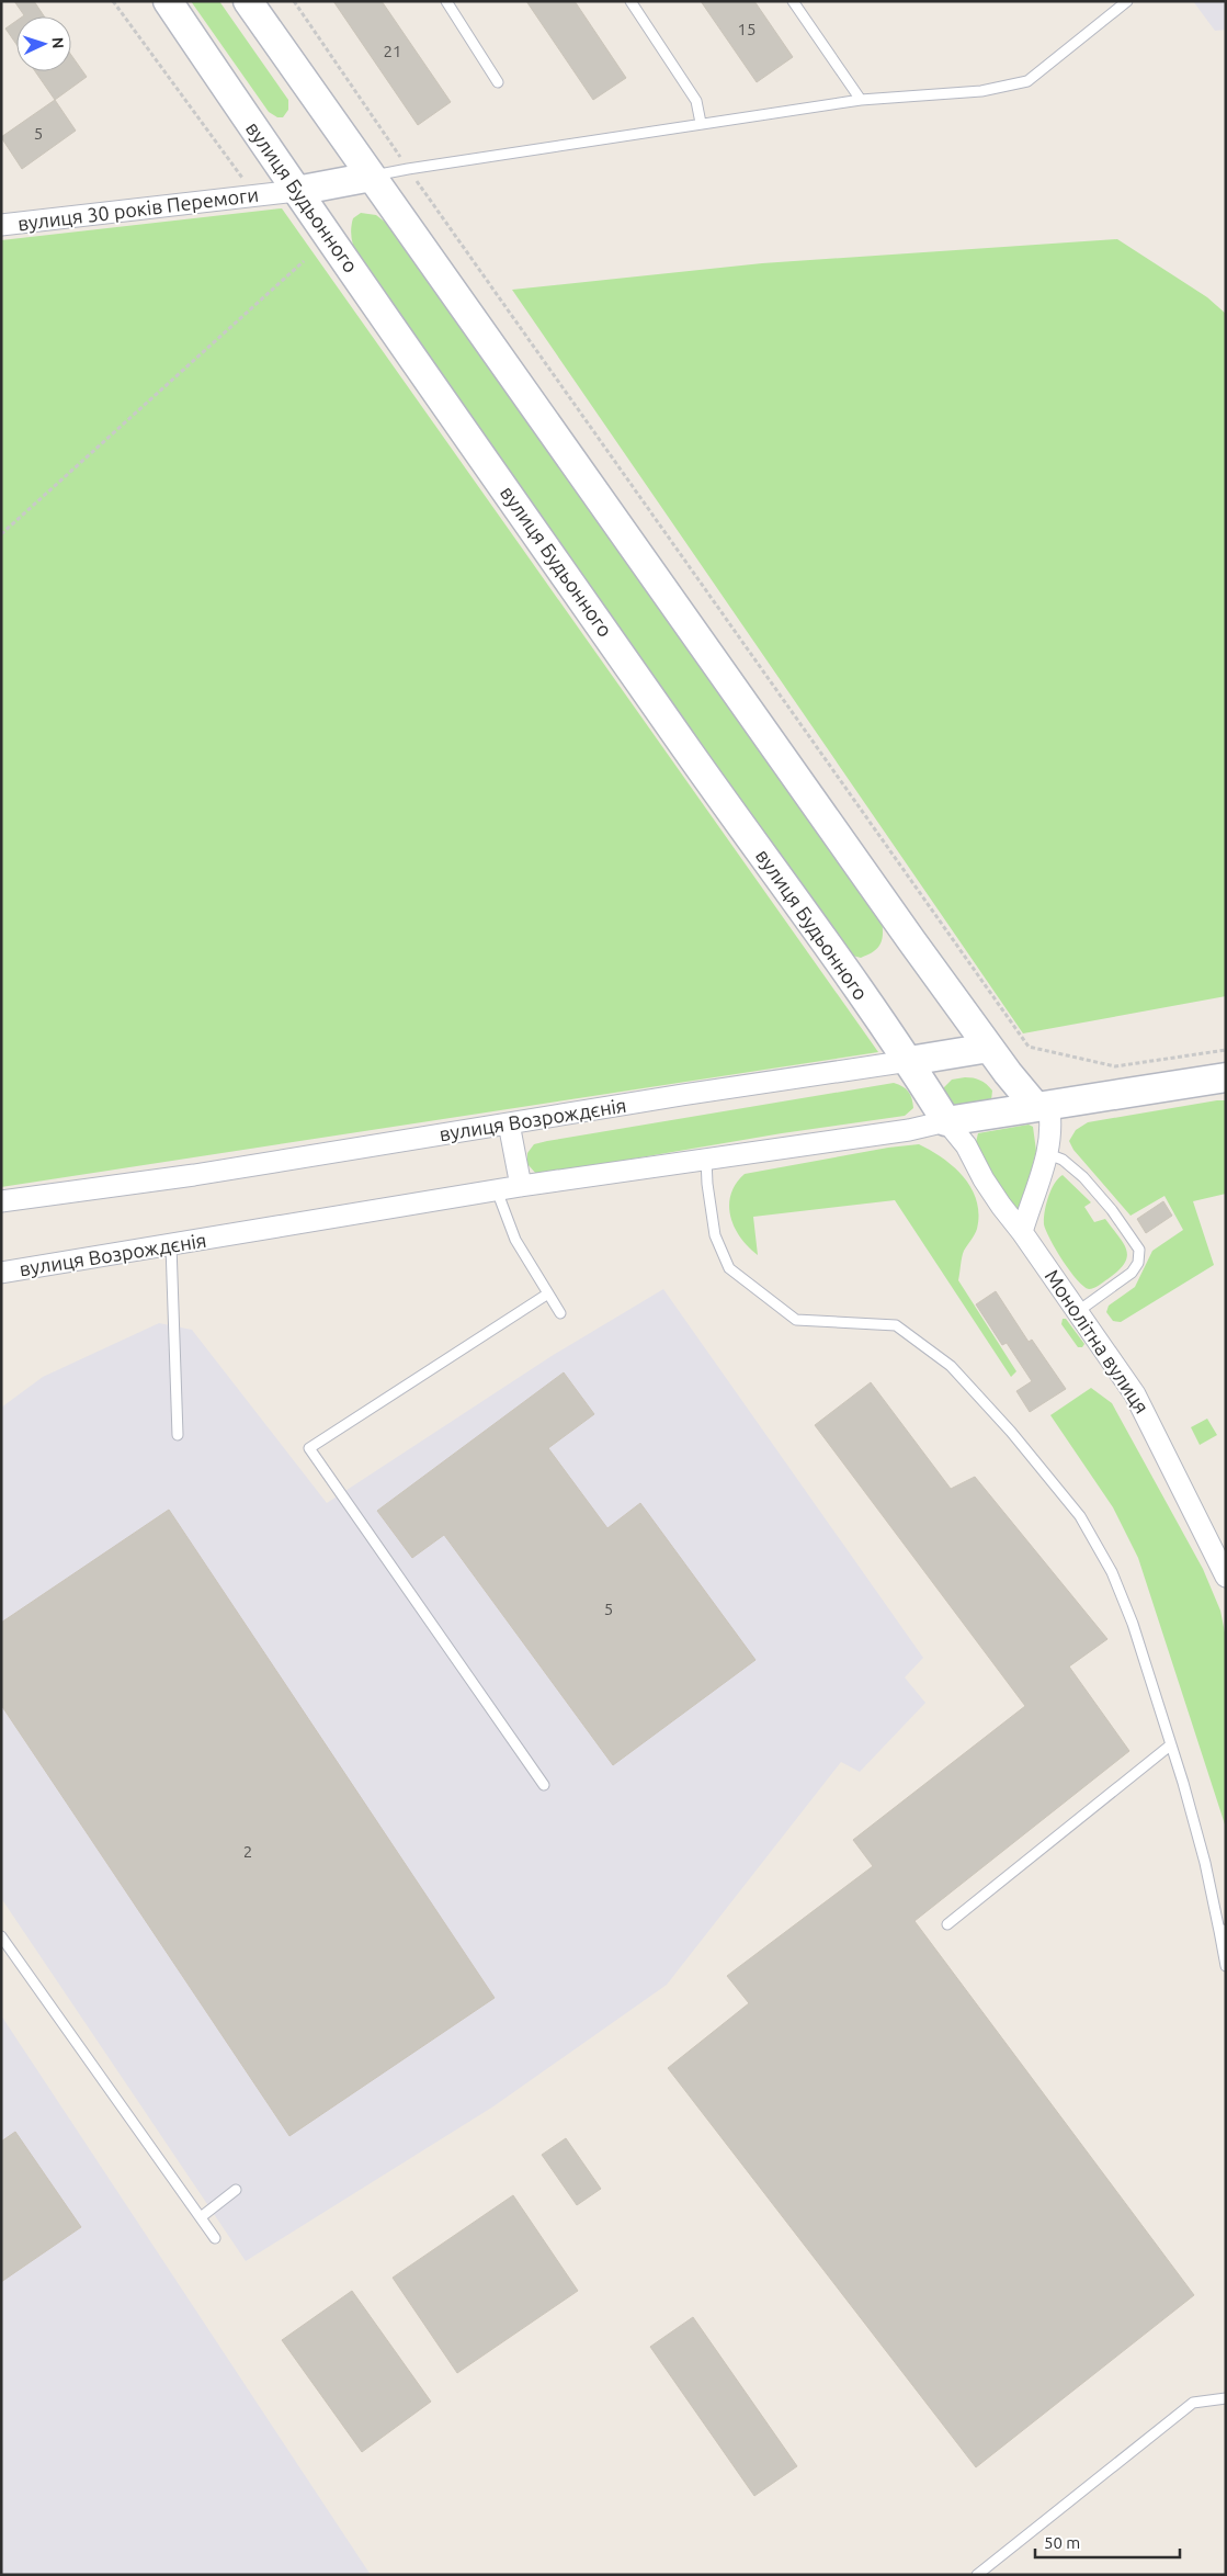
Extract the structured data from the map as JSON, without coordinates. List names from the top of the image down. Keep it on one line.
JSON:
{"streets":{"main road":["вулиця Будьонного","вулиця 30 років Перемоги","вулиця Возрождєнія"],"street":["Монолітна вулиця"]},"crossings":[["вулиця Будьонного","вулиця 30 років Перемоги"],["вулиця Будьонного","вулиця Возрождєнія"],["вулиця Будьонного","Монолітна вулиця"],["вулиця Возрождєнія","Монолітна вулиця"]],"house_numbers":["15","21","5","5","2"],"scale_bar":"50 m","north":"right"}
